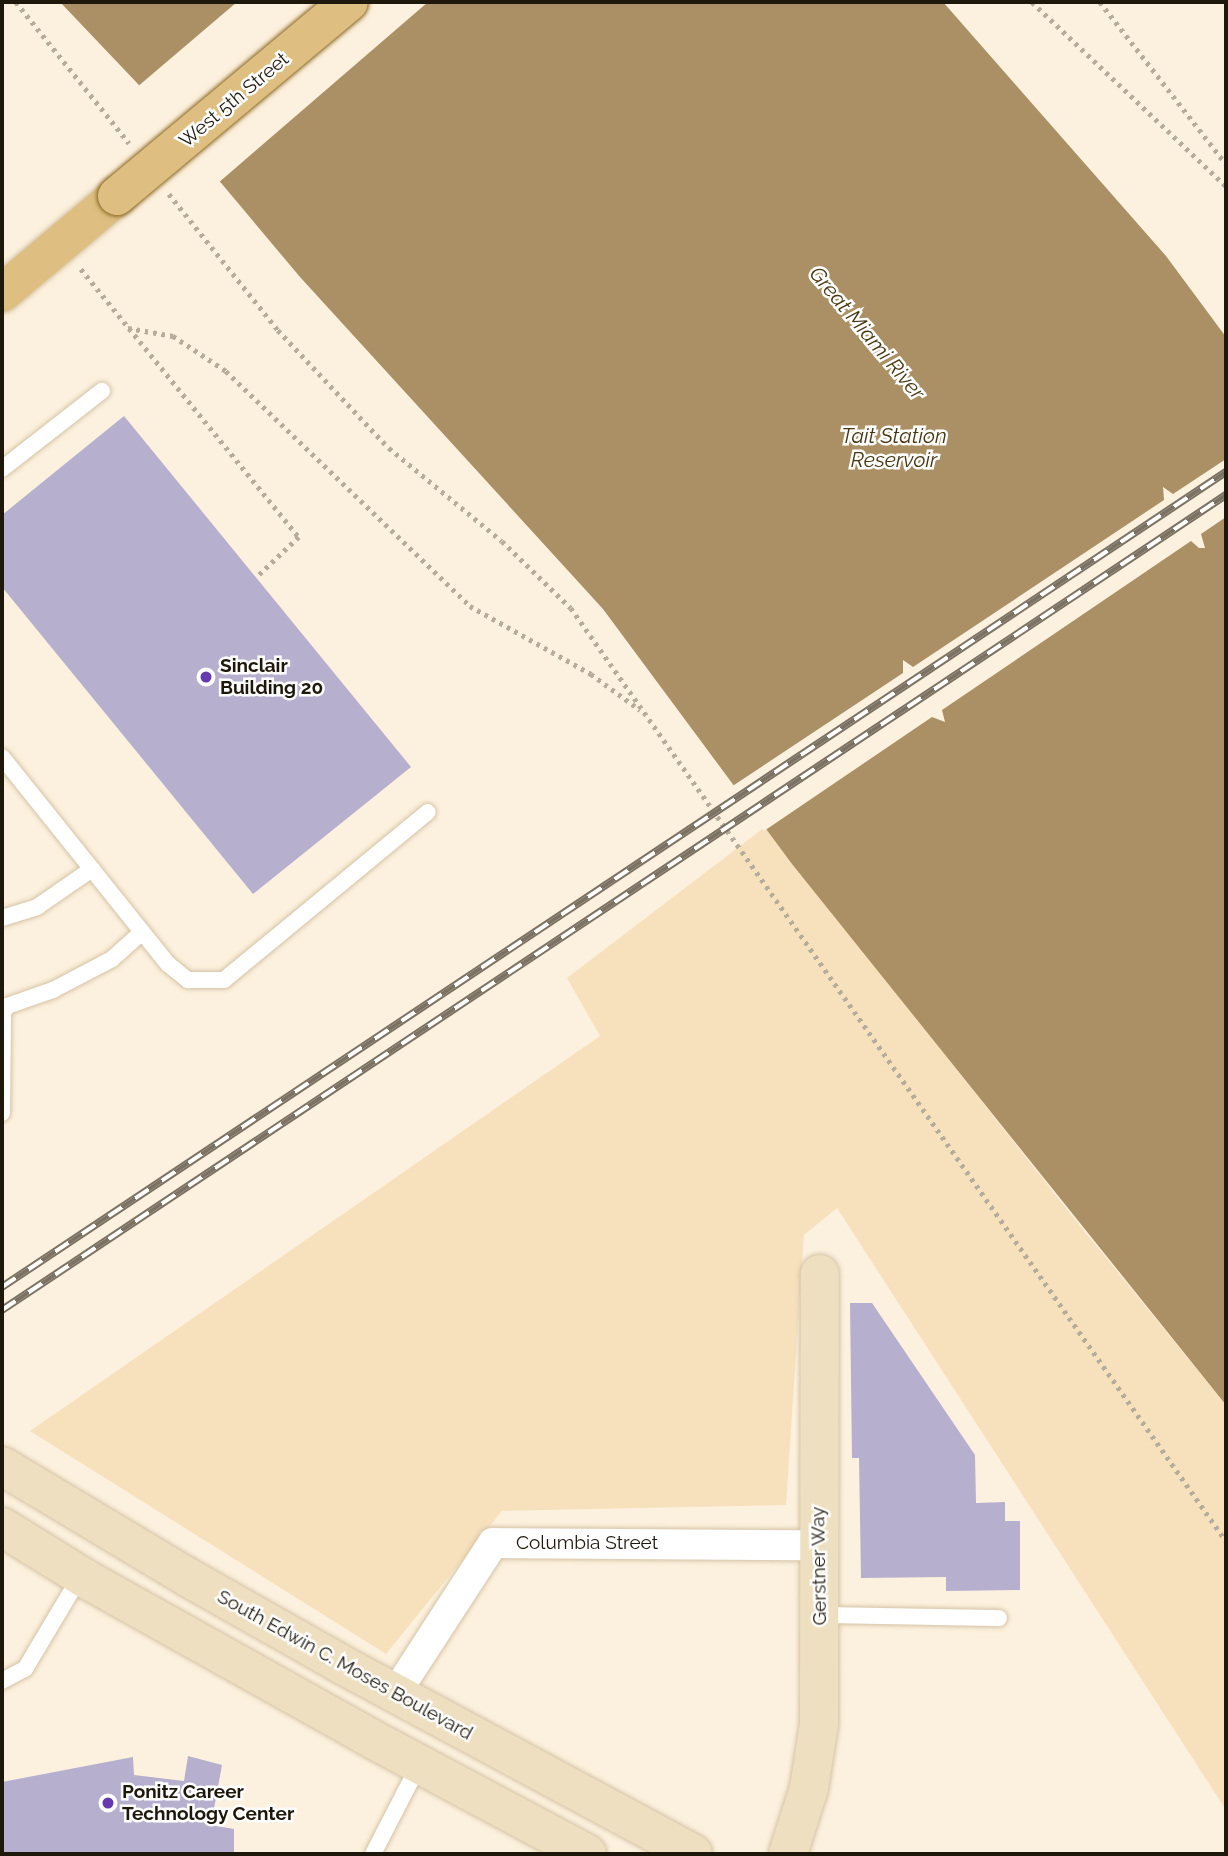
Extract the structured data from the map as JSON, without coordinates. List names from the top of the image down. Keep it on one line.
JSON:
{"streets":{"main road":["West 5th Street","Gerstner Way","South Edwin C. Moses Boulevard"],"street":["Columbia Street"]},"crossings":[["Columbia Street","Gerstner Way"],["Columbia Street","South Edwin C. Moses Boulevard"]],"water":["Great Miami River","Tait Station Reservoir"],"places":["Sinclair Building 20","Ponitz Career Technology Center"]}
